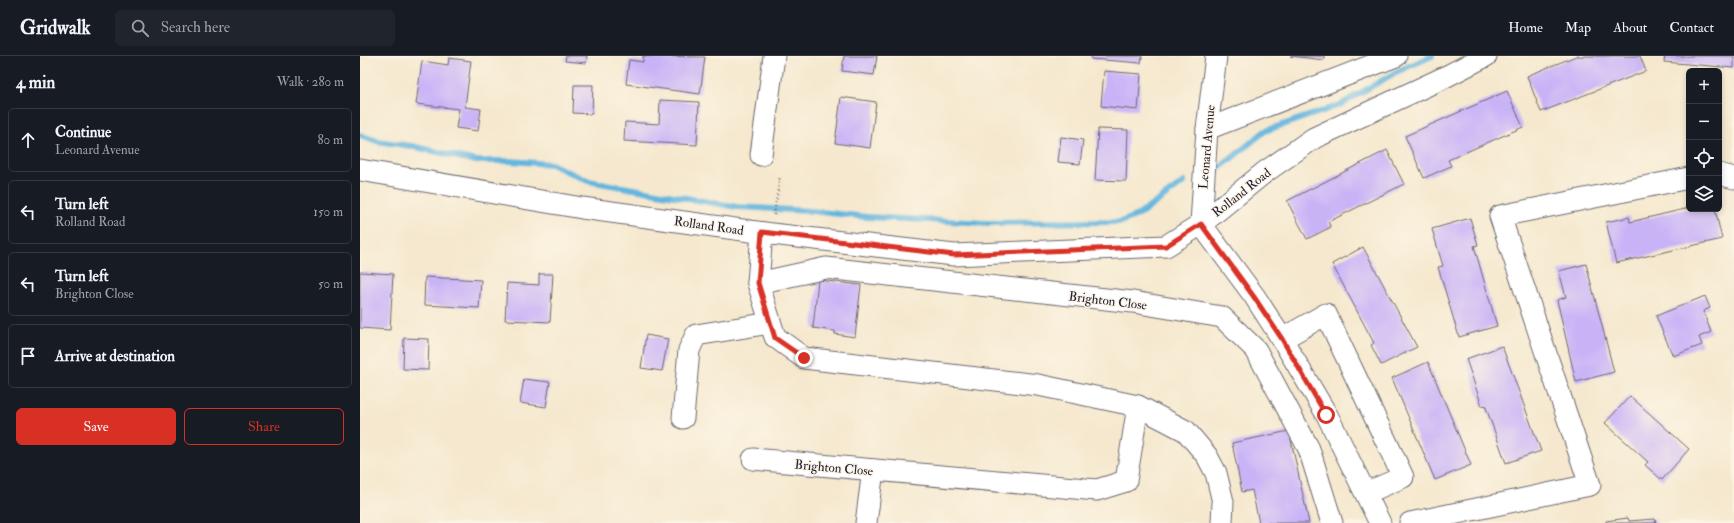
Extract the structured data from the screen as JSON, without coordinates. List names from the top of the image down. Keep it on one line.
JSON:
{"streets":{"street":["Leonard Avenue","Rolland Road","Brighton Close"]},"crossings":[["Leonard Avenue","Rolland Road"]],"page":{"header":"Gridwalk","search":"Search here","nav":["Home","Map","About","Contact"],"heading":["4 min","Walk · 280 m"],"map_buttons":["+","−"],"list":[["Continue","Leonard Avenue","80 m"],["Turn left","Rolland Road","150 m"],["Turn left","Brighton Close","50 m"],"Arrive at destination"],"buttons":["Save","Share"]}}
